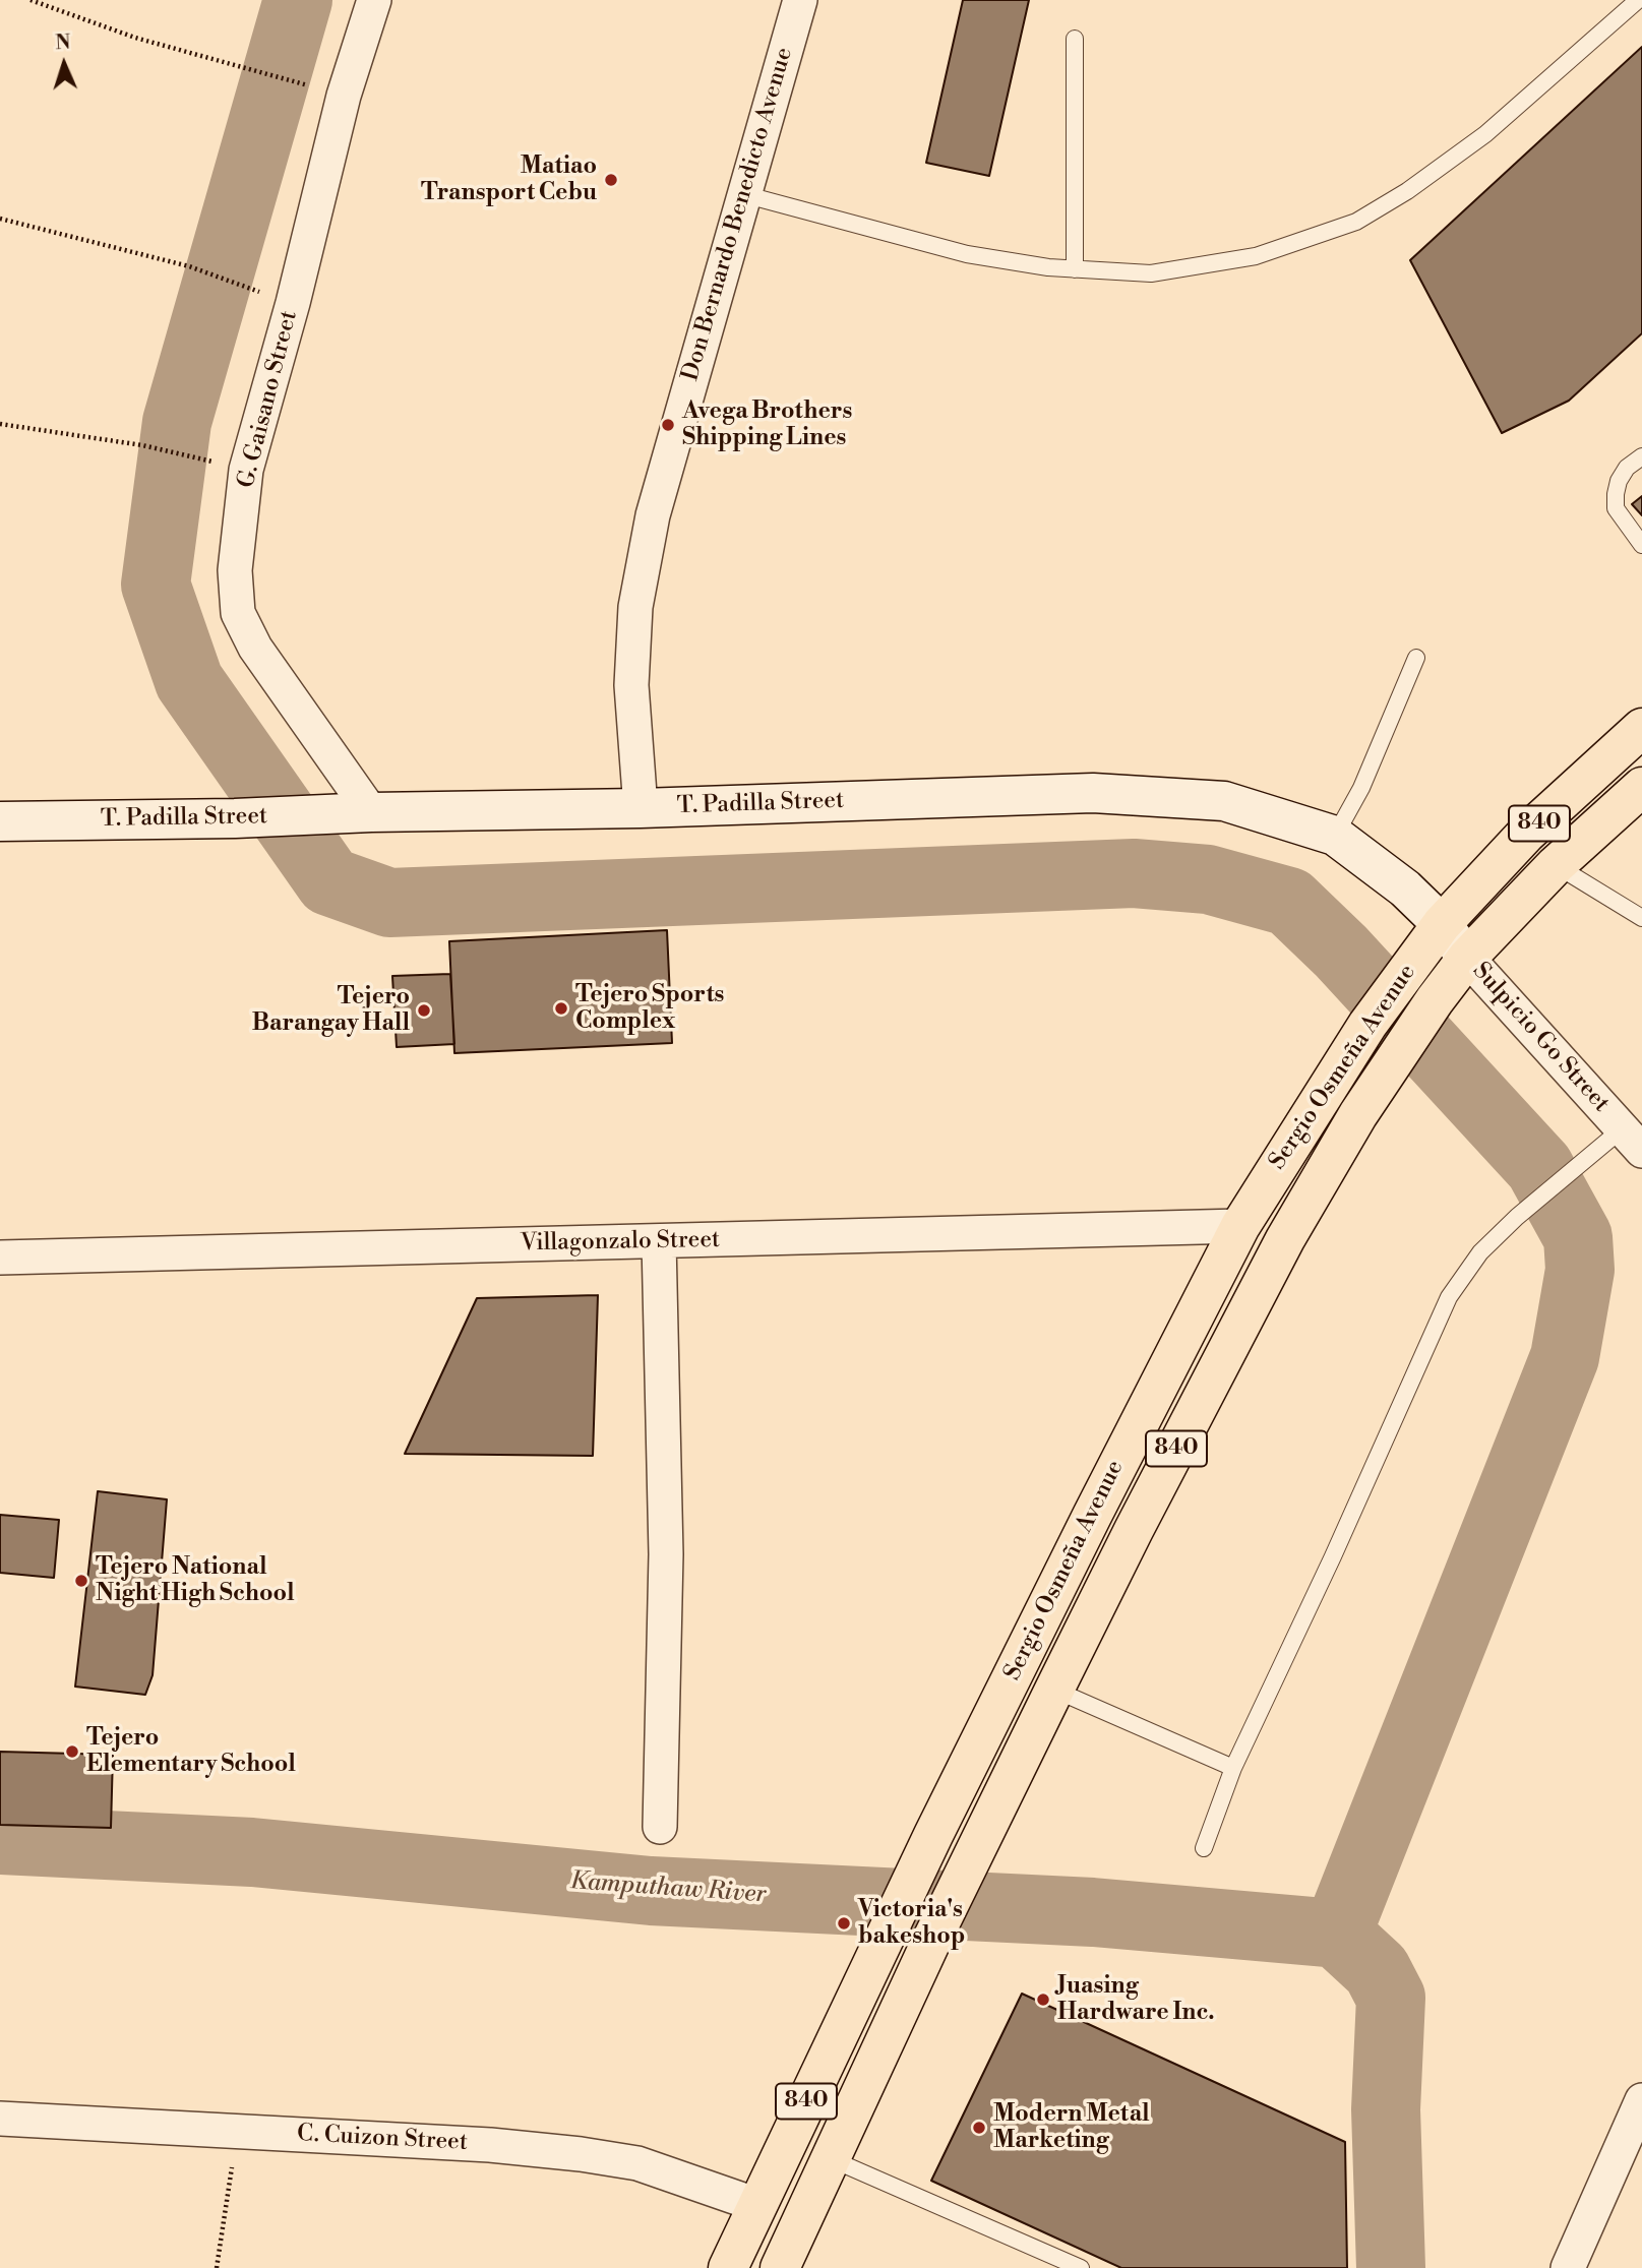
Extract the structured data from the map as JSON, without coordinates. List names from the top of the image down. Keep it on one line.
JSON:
{"streets":{"highway":["840","Sergio Osmeña Avenue"],"street":["Don Bernardo Benedicto Avenue","G. Gaisano Street","T. Padilla Street","Sulpicio Go Street","Villagonzalo Street","C. Cuizon Street"]},"crossings":[["Don Bernardo Benedicto Avenue","T. Padilla Street"],["G. Gaisano Street","T. Padilla Street"],["T. Padilla Street","Sulpicio Go Street"],["T. Padilla Street","Sergio Osmeña Avenue"],["Sulpicio Go Street","Sergio Osmeña Avenue"],["Sergio Osmeña Avenue","Villagonzalo Street"],["Sergio Osmeña Avenue","C. Cuizon Street"]],"water":["Kamputhaw River"],"places":["Matiao Transport Cebu","Avega Brothers Shipping Lines","Tejero Sports Complex","Tejero Barangay Hall","Tejero National Night High School","Tejero Elementary School","Victoria's bakeshop","Juasing Hardware Inc.","Modern Metal Marketing"],"north":"top"}
